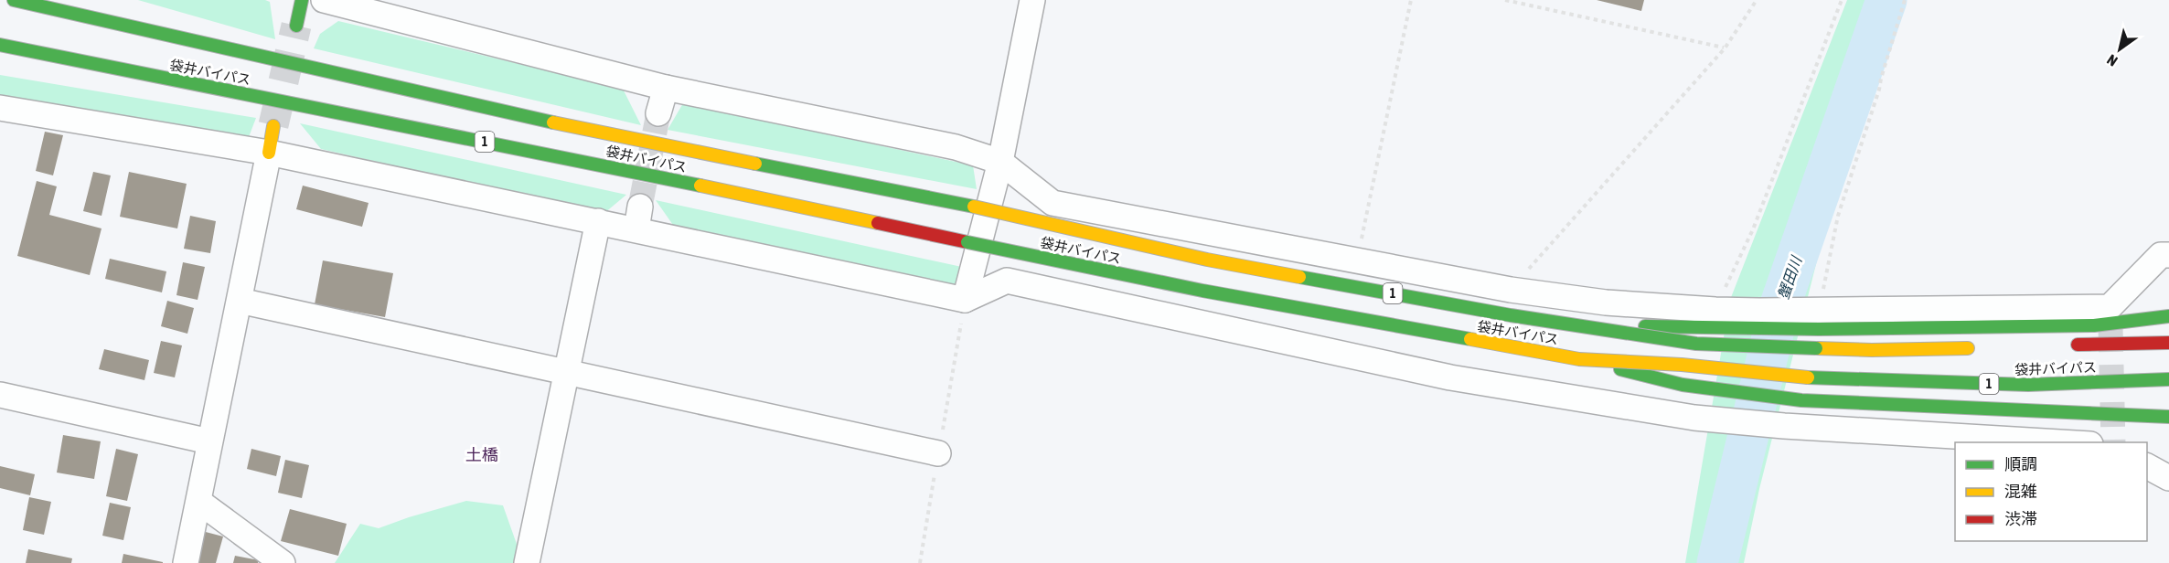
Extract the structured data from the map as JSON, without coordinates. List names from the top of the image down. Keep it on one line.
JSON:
{"streets":{"main road":["袋井バイパス","1"]},"districts":["土橋"],"water":["蟹田川"],"legend":["順調","混雑","渋滞"],"north":"bottom left"}
